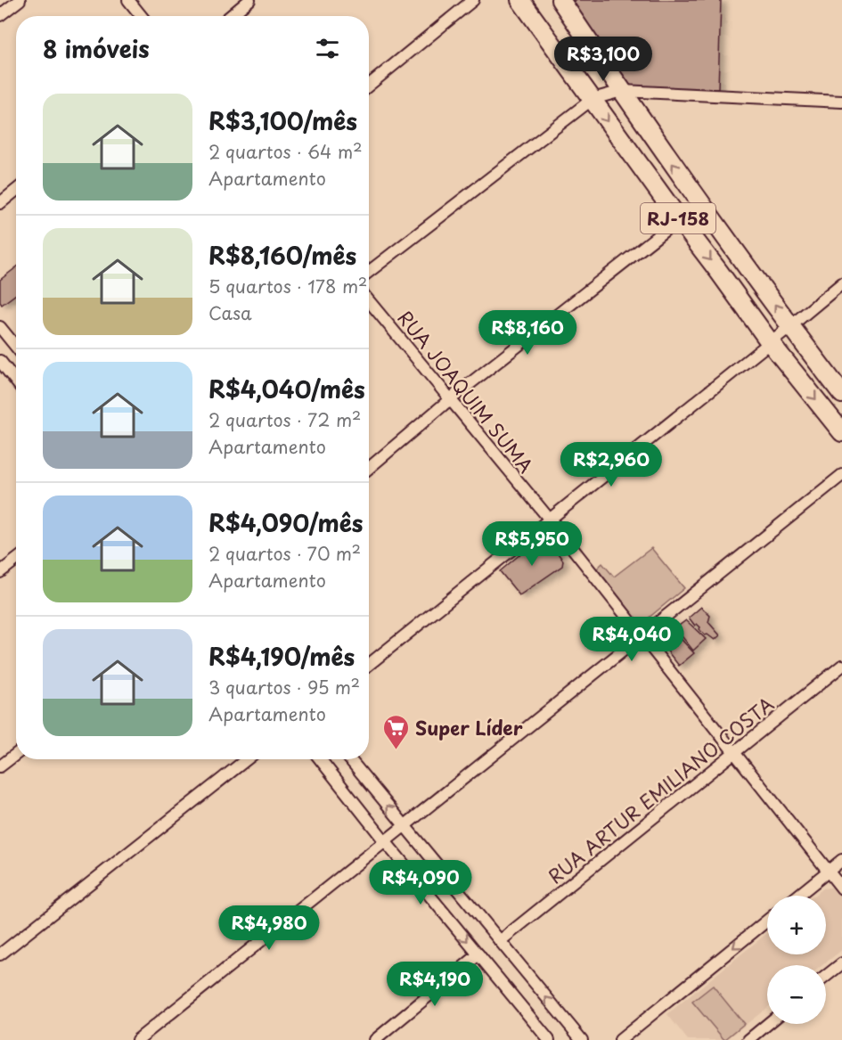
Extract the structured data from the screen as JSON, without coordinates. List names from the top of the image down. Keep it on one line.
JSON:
{"streets":{"main road":["RJ-158"],"street":["RUA JOAQUIM SUMA","RUA ARTUR EMILIANO COSTA"]},"crossings":[["RUA JOAQUIM SUMA","RUA ARTUR EMILIANO COSTA"]],"places":{"supermarket":["Super Líder"]},"page":{"heading":"8 imóveis","price":["R$3,100","R$8,160","R$2,960","R$5,950","R$4,040","R$4,090","R$4,980","R$4,190"],"list":[{"name":"R$3,100/mês","note":"2 quartos · 64 m² · Apartamento"},{"name":"R$8,160/mês","note":"5 quartos · 178 m² · Casa"},{"name":"R$4,040/mês","note":"2 quartos · 72 m² · Apartamento"},{"name":"R$4,090/mês","note":"2 quartos · 70 m² · Apartamento"},{"name":"R$4,190/mês","note":"3 quartos · 95 m² · Apartamento"}],"map_buttons":["+","−"]}}
